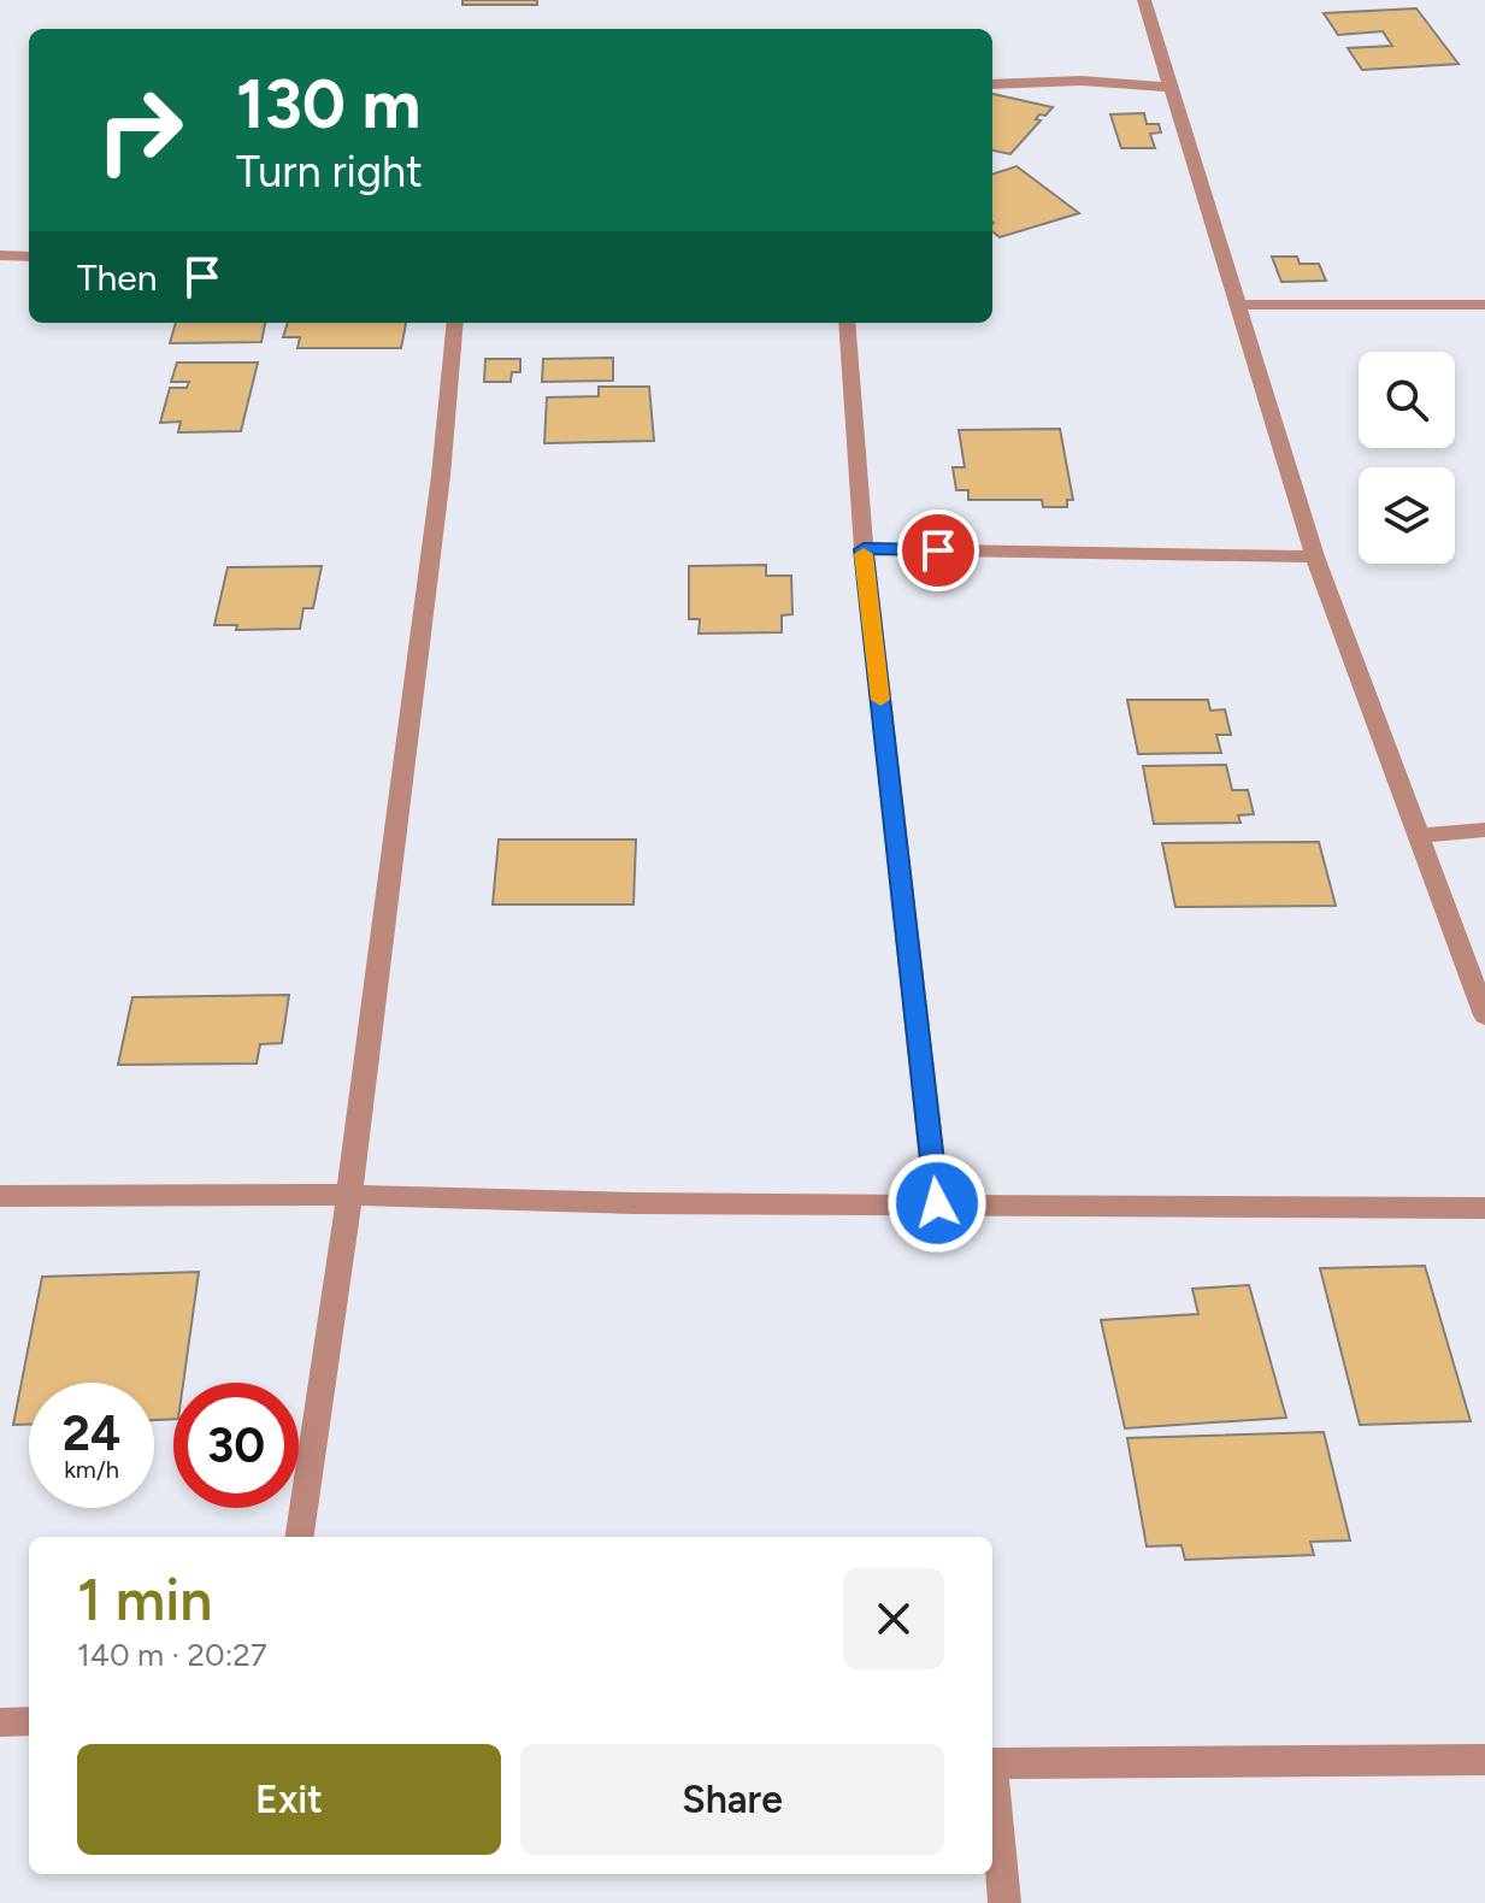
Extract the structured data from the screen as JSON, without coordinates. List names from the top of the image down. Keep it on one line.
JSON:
{"page":{"turn":["130 m","Turn right"],"then":"Then","speed":"24 km/h","limit":"30","heading":["1 min","140 m · 20:27"],"buttons":["Exit","Share"]}}
